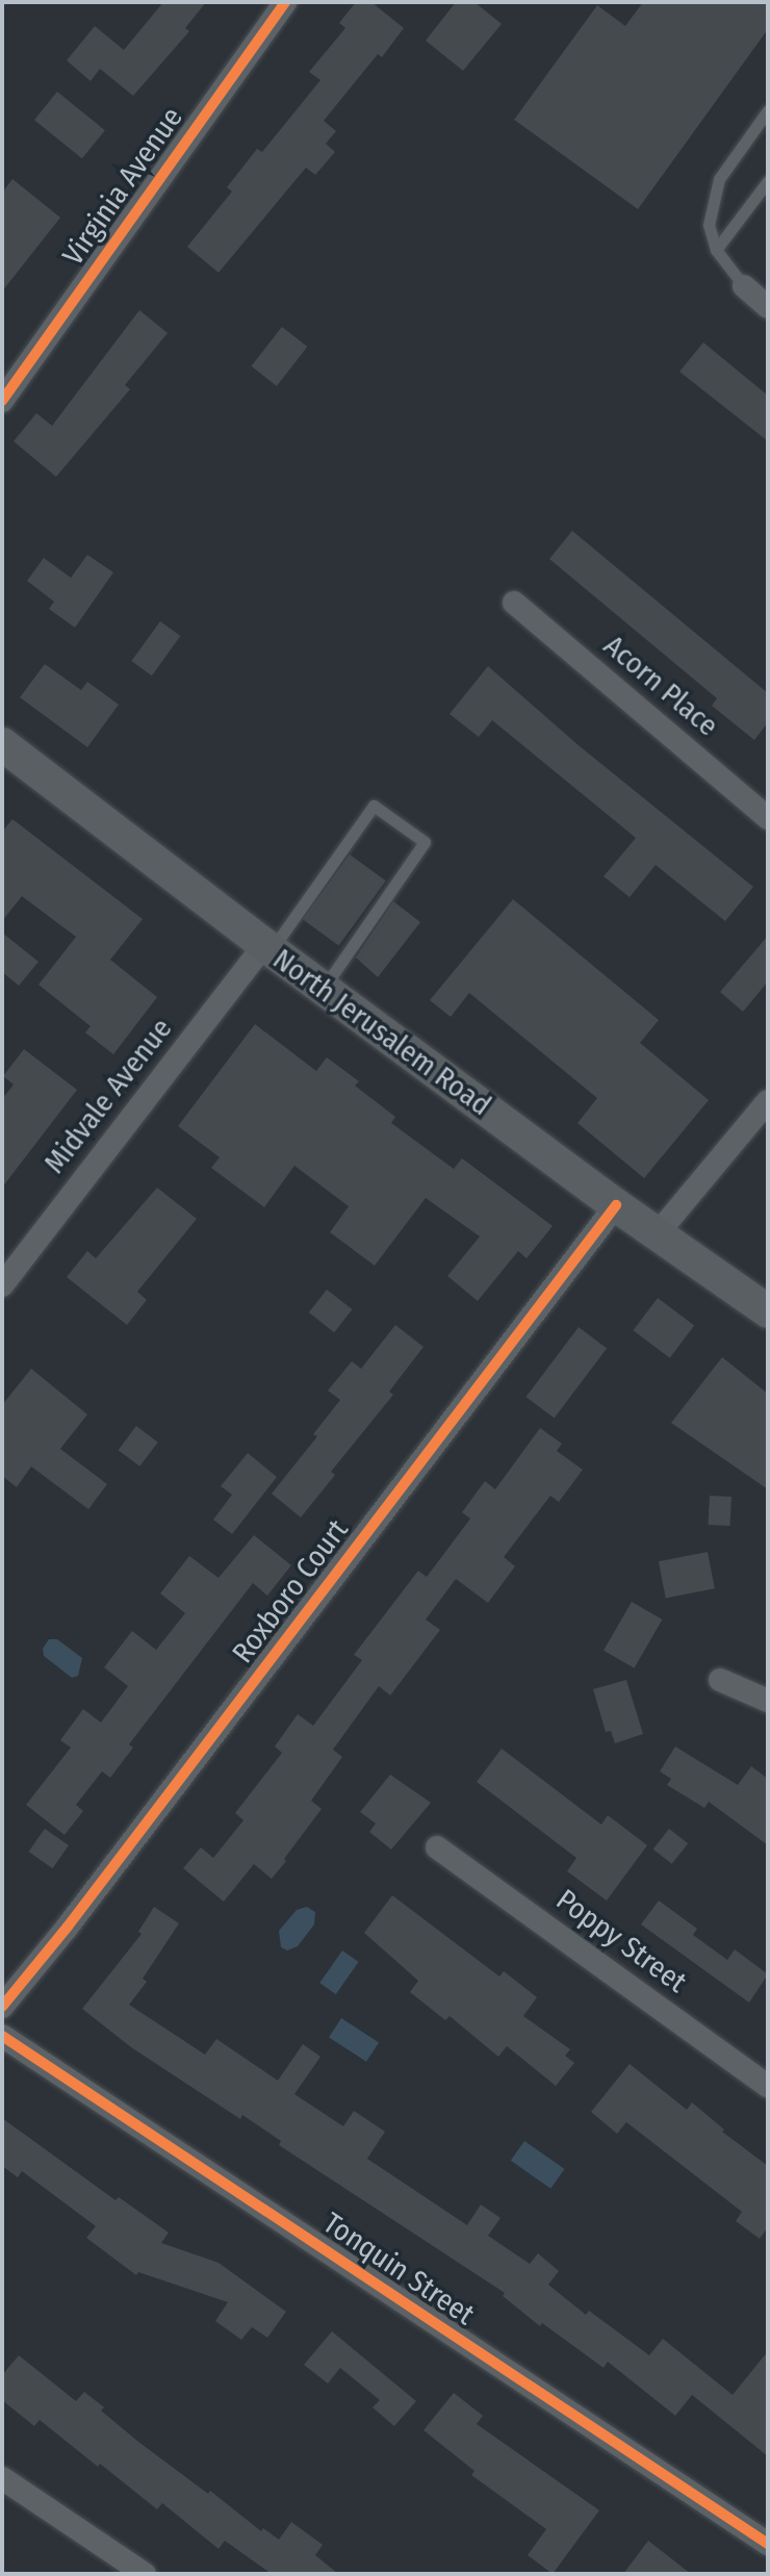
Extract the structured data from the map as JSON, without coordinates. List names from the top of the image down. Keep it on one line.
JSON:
{"streets":{"main road":["North Jerusalem Road"],"street":["Virginia Avenue","Acorn Place","Midvale Avenue","Roxboro Court","Poppy Street","Tonquin Street"]},"crossings":[["North Jerusalem Road","Midvale Avenue"],["North Jerusalem Road","Roxboro Court"]]}
